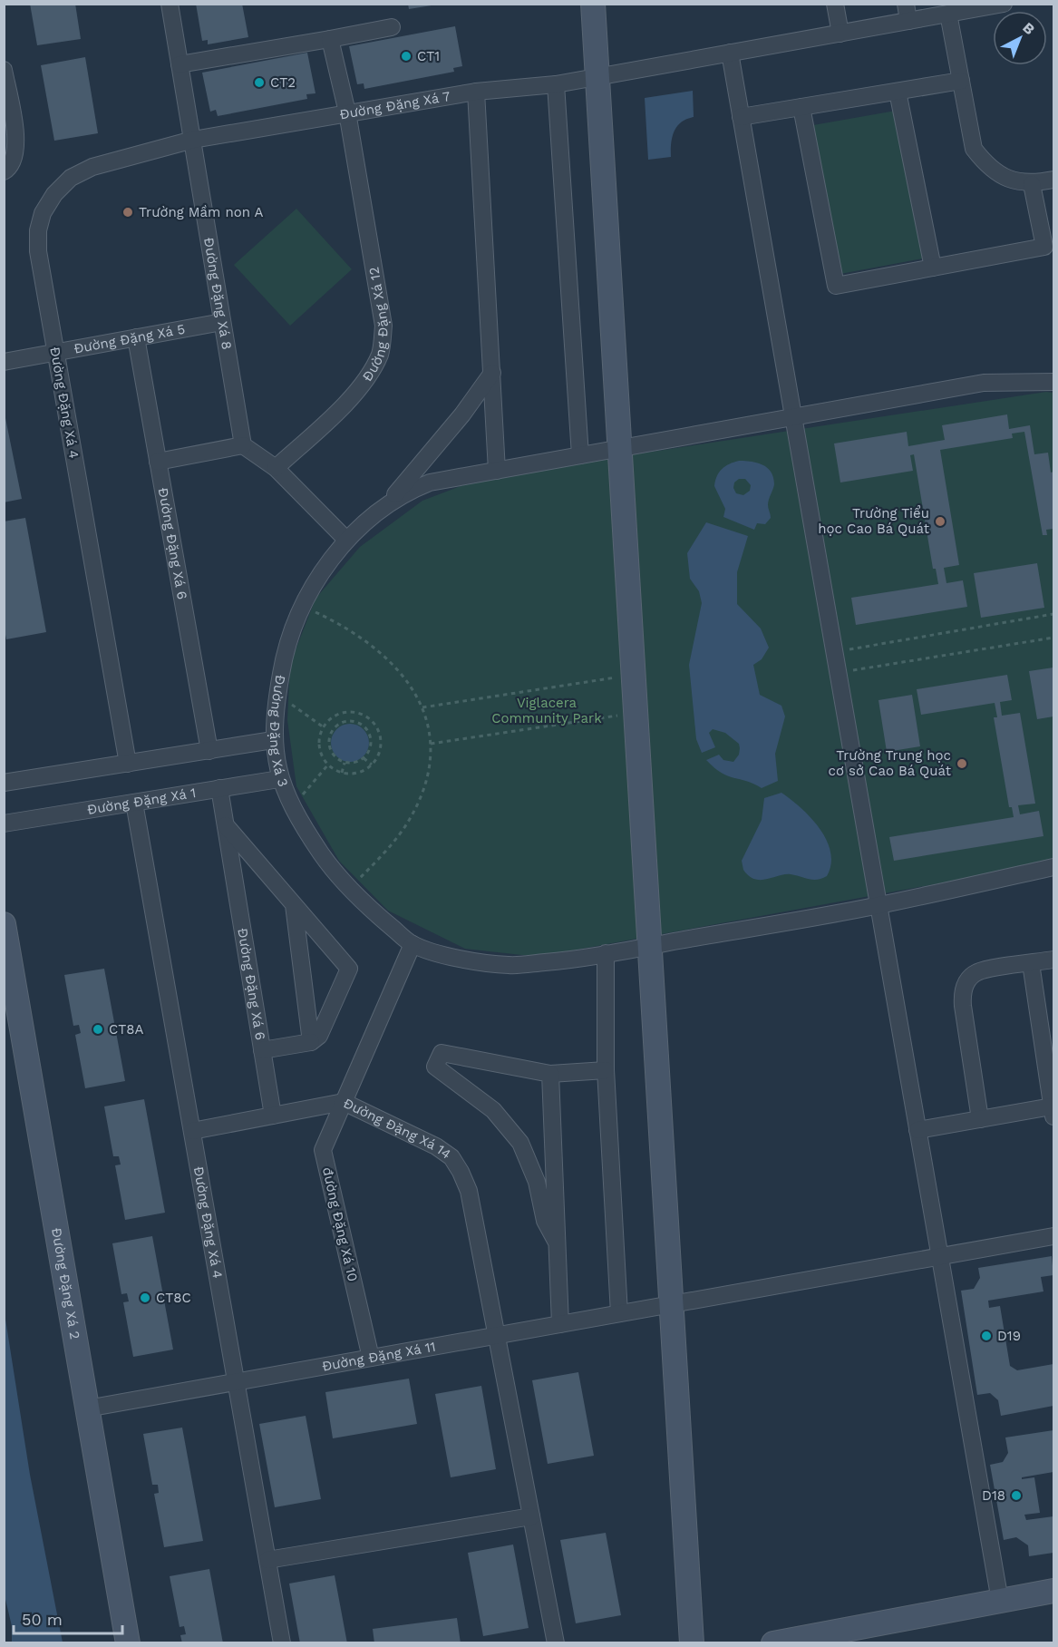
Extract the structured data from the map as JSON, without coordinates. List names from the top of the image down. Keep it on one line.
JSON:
{"streets":{"street":["Đường Đặng Xá 7","Đường Đặng Xá 8","Đường Đặng Xá 12","Đường Đặng Xá 5","Đường Đặng Xá 4","Đường Đặng Xá 6","Đường Đặng Xá 3","Đường Đặng Xá 1","Đường Đặng Xá 14","đường Đặng Xá 10","Đường Đặng Xá 2","Đường Đặng Xá 11"]},"crossings":[["Đường Đặng Xá 7","Đường Đặng Xá 8"],["Đường Đặng Xá 7","Đường Đặng Xá 12"],["Đường Đặng Xá 7","Đường Đặng Xá 4"],["Đường Đặng Xá 8","Đường Đặng Xá 5"],["Đường Đặng Xá 8","Đường Đặng Xá 4"],["Đường Đặng Xá 5","Đường Đặng Xá 4"],["Đường Đặng Xá 5","Đường Đặng Xá 6"],["Đường Đặng Xá 4","Đường Đặng Xá 1"],["Đường Đặng Xá 4","Đường Đặng Xá 14"],["Đường Đặng Xá 4","Đường Đặng Xá 11"],["Đường Đặng Xá 6","Đường Đặng Xá 1"],["Đường Đặng Xá 6","Đường Đặng Xá 14"],["Đường Đặng Xá 3","Đường Đặng Xá 1"],["Đường Đặng Xá 3","đường Đặng Xá 10"],["Đường Đặng Xá 14","đường Đặng Xá 10"],["Đường Đặng Xá 14","Đường Đặng Xá 11"],["đường Đặng Xá 10","Đường Đặng Xá 11"],["Đường Đặng Xá 2","Đường Đặng Xá 11"]],"parks":["Viglacera Community Park"],"places":["CT1","CT2","Trường Mầm non A","Trường Tiểu học Cao Bá Quát","Trường Trung học cơ sở Cao Bá Quát","CT8A","CT8C","D19","D18"],"scale_bar":"50 m","north":"top right"}
